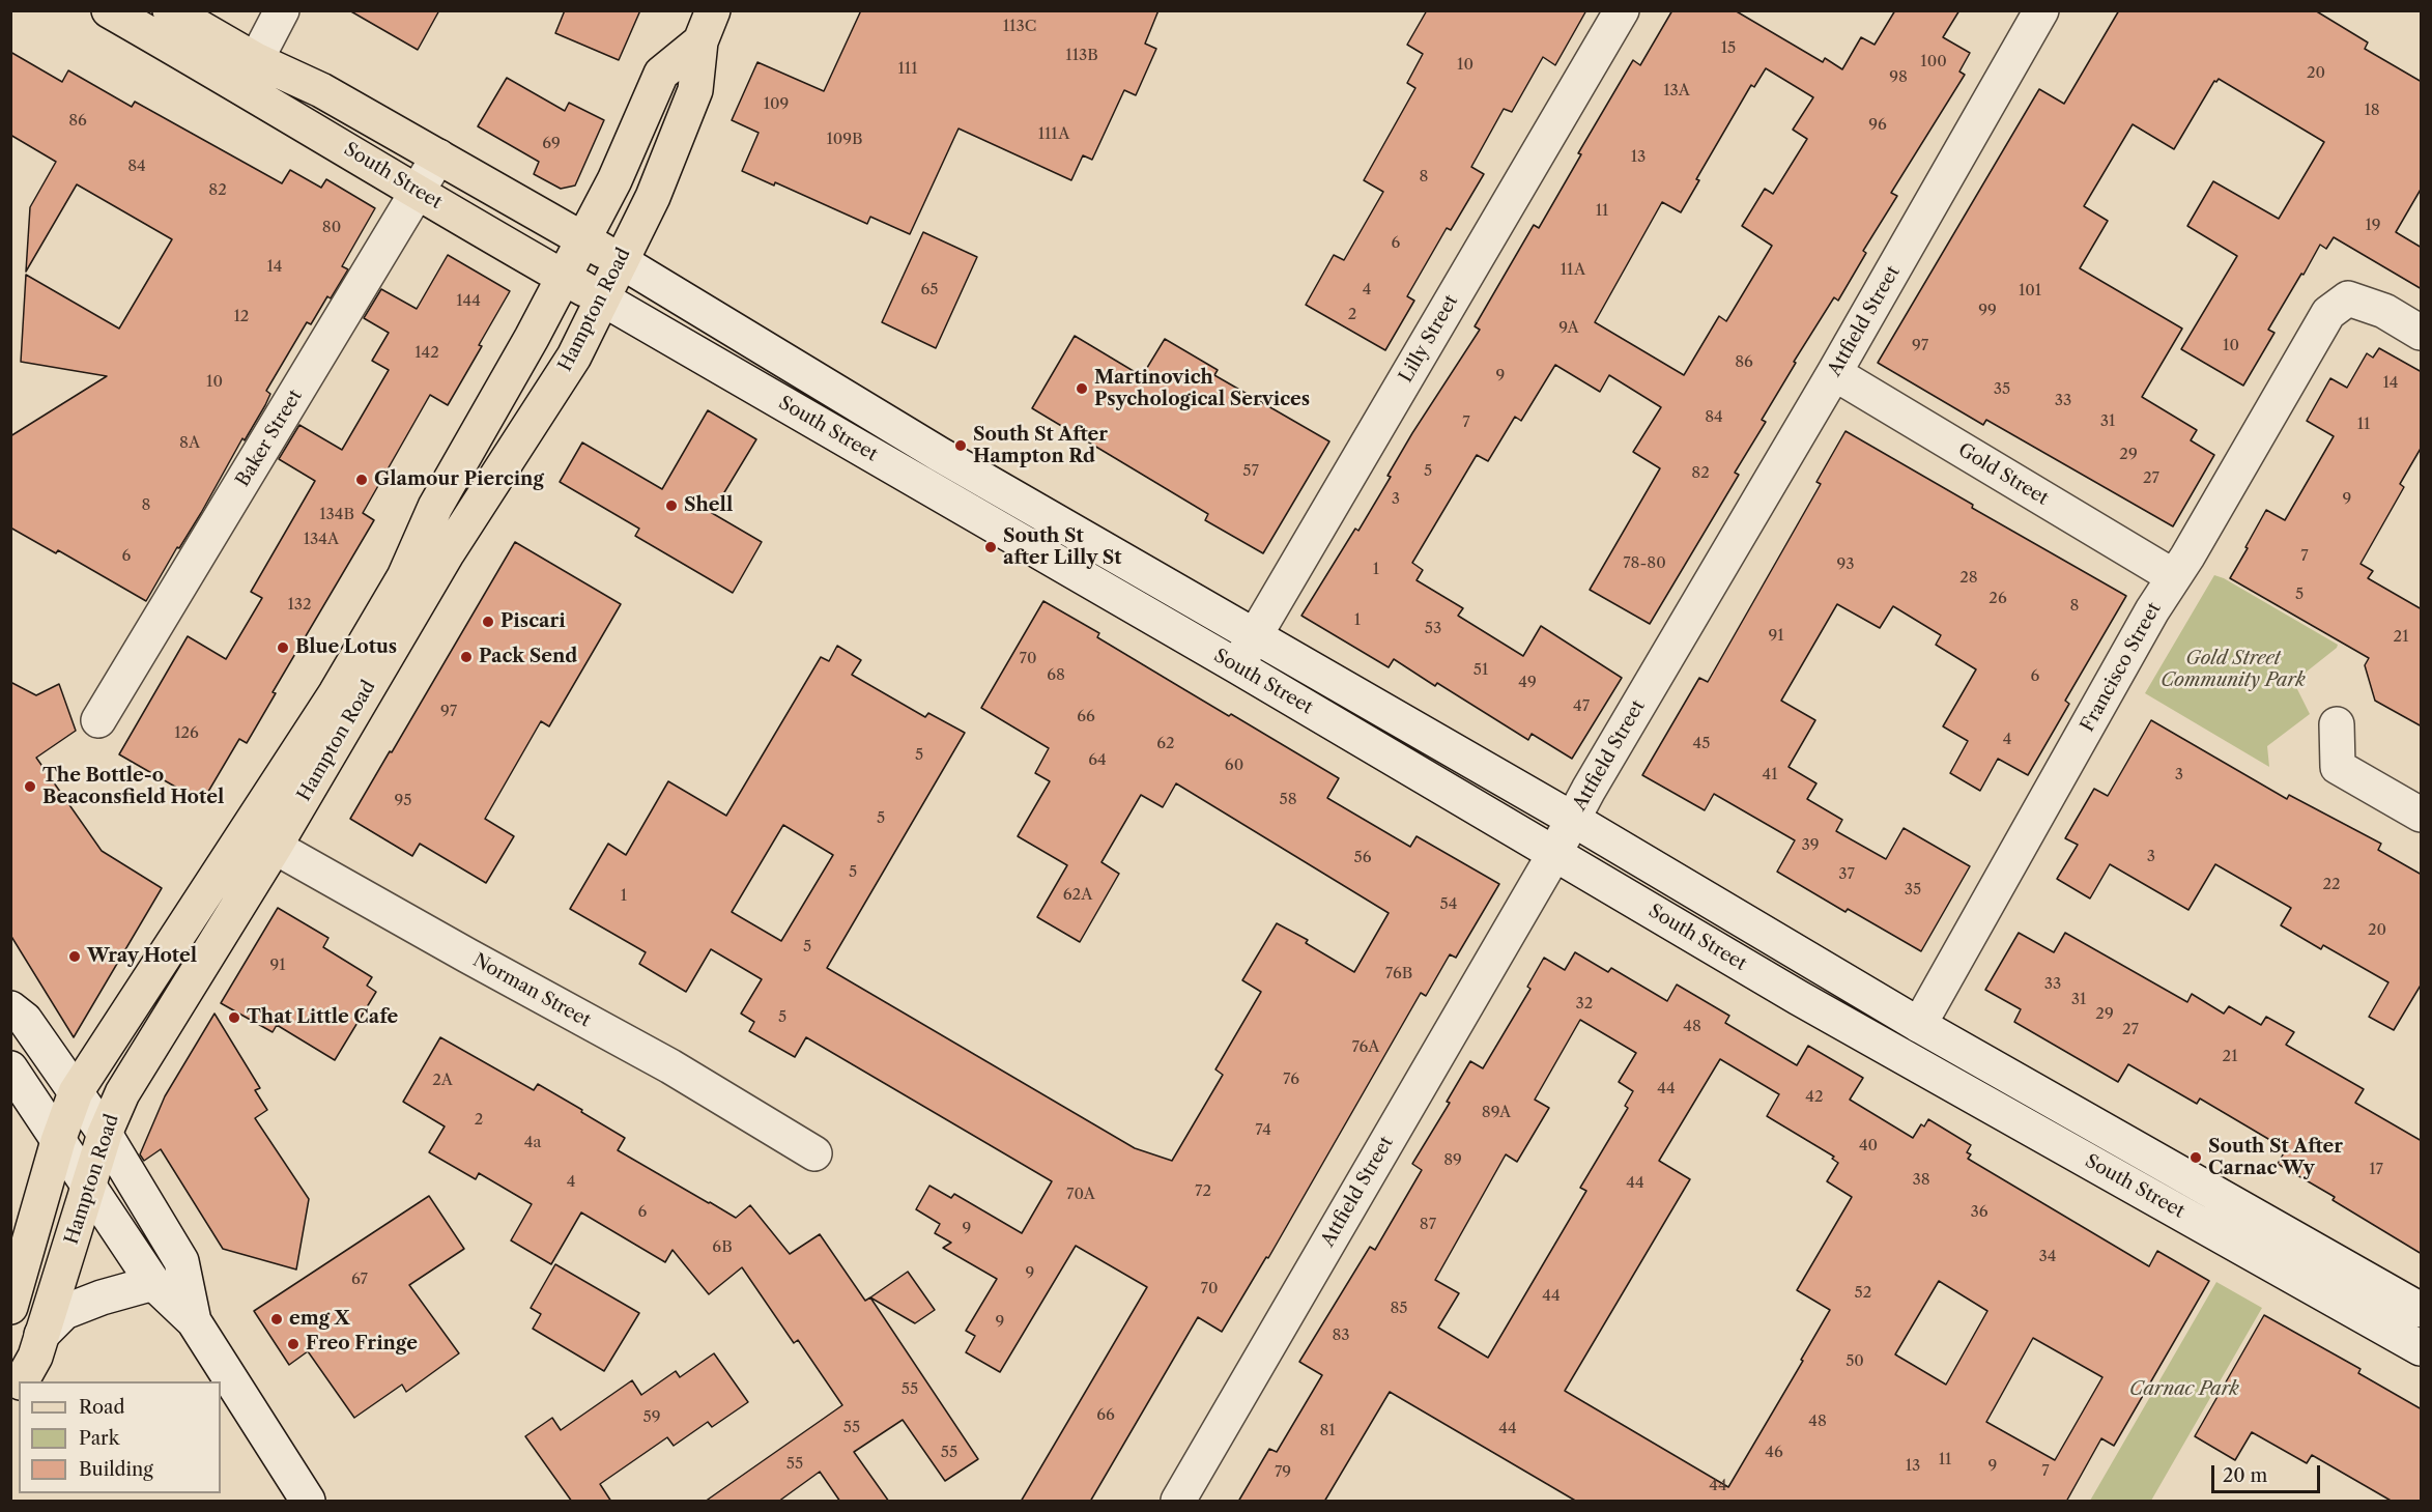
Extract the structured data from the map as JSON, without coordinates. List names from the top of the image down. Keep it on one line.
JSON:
{"streets":{"main road":["South Street","Hampton Road"],"street":["Attfield Street","Lilly Street","Baker Street","Gold Street","Francisco Street","Norman Street"]},"crossings":[["South Street","Hampton Road"],["South Street","Attfield Street"],["South Street","Lilly Street"],["South Street","Baker Street"],["South Street","Francisco Street"],["Hampton Road","Norman Street"],["Attfield Street","Gold Street"],["Gold Street","Francisco Street"]],"parks":["Gold Street Community Park","Carnac Park"],"places":["Martinovich Psychological Services","South St After Hampton Rd","Glamour Piercing","Shell","South St after Lilly St","Piscari","Blue Lotus","Pack Send","The Bottle-o Beaconsfield Hotel","Wray Hotel","That Little Cafe","South St After Carnac Wy","emg X","Freo Fringe"],"house_numbers":["113C","15","113B","100","10","111","20","98","13A","109","18","86","96","111A","109B","69","13","84","8","82","11","19","80","6","14","11A","65","4","101","144","99","2","12","9A","97","10","142","86","9","10","14","35","33","84","31","7","11","8A","29","57","5","82","27","3","9","8","134B","134A","6","7","78-80","93","1","28","5","26","132","8","1","53","91","21","70","51","68","6","49","47","97","66","126","4","62","45","5","64","60","41","3","58","95","5","39","3","56","5","37","22","35","62A","1","54","20","5","91","76B","33","31","32","29","5","48","27","76A","21","76","2A","44","42","89A","2","74","4a","40","89","17","38","4","44","72","70A","6","36","87","9","6B","34","9","67","70","52","44","85","9","83","50","55","66","59","48","55","44","81","55","46","11","55","13","9","7","79","44"],"legend":["Road","Park","Building"],"scale_bar":"20 m"}
